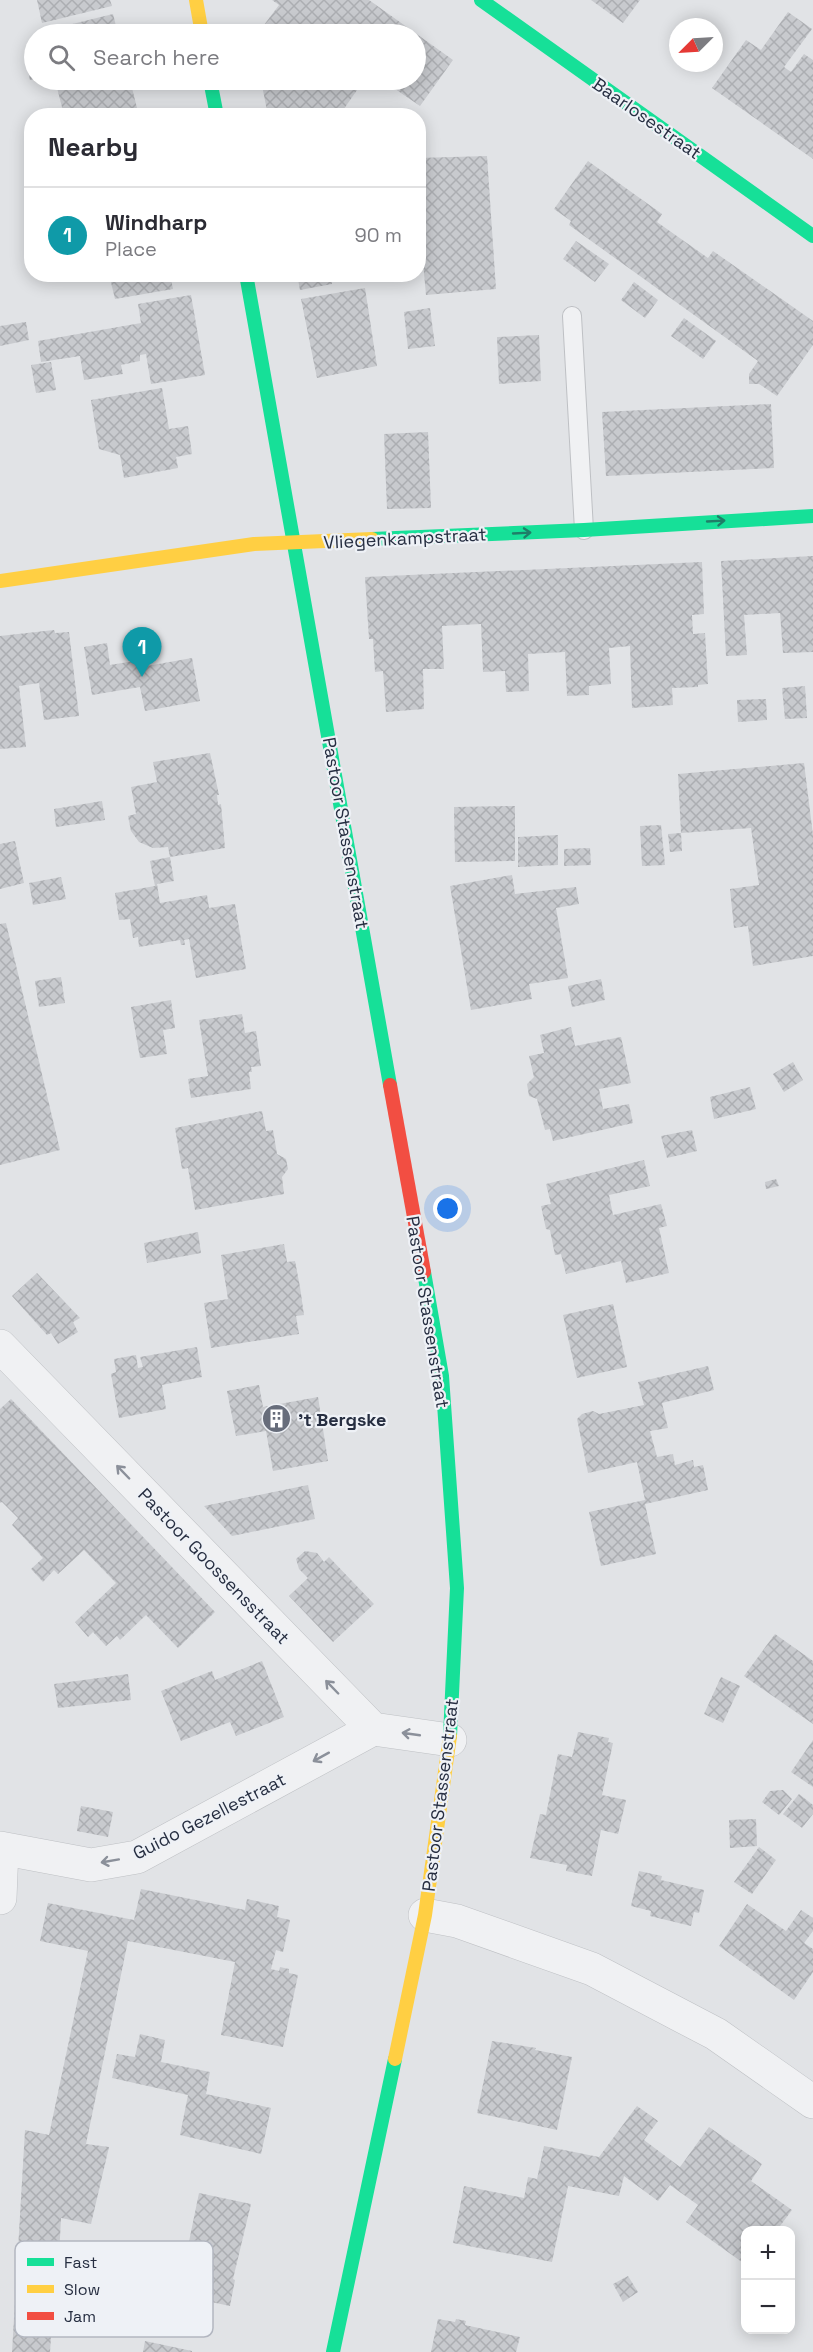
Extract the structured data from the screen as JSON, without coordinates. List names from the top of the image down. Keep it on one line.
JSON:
{"streets":{"street":["Baarlosestraat","Vliegenkampstraat","Pastoor Stassenstraat","Pastoor Goossensstraat","Guido Gezellestraat"]},"crossings":[["Vliegenkampstraat","Pastoor Stassenstraat"],["Pastoor Goossensstraat","Guido Gezellestraat"]],"one_way":["Vliegenkampstraat","Pastoor Goossensstraat","Guido Gezellestraat"],"places":{"building":["'t Bergske"]},"legend":["Fast","Slow","Jam"],"north":"bottom left","page":{"search":"Search here","heading":"Nearby","list":[{"mark":"1","name":"Windharp","note":"Place","value":"90 m"}],"pins":"1","map_buttons":["+","−"]}}
